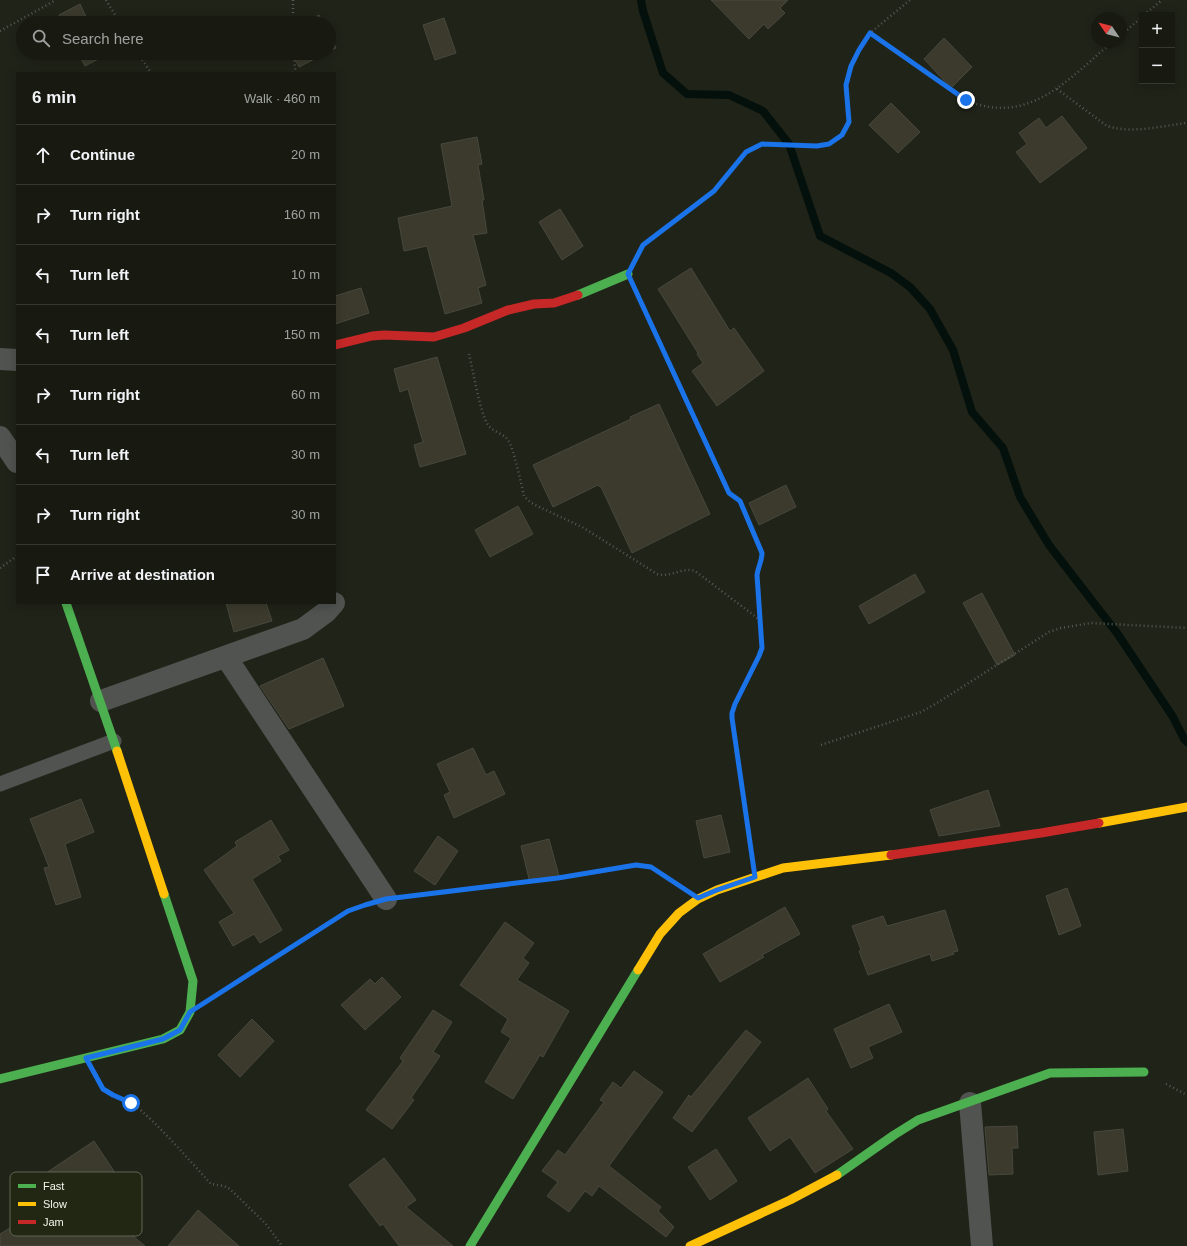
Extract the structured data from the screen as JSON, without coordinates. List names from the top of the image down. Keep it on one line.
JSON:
{"legend":["Fast","Slow","Jam"],"north":"top left","page":{"map_buttons":["+","−"],"search":"Search here","heading":["6 min","Walk · 460 m"],"list":[["Continue","20 m"],["Turn right","160 m"],["Turn left","10 m"],["Turn left","150 m"],["Turn right","60 m"],["Turn left","30 m"],["Turn right","30 m"],"Arrive at destination"]}}
